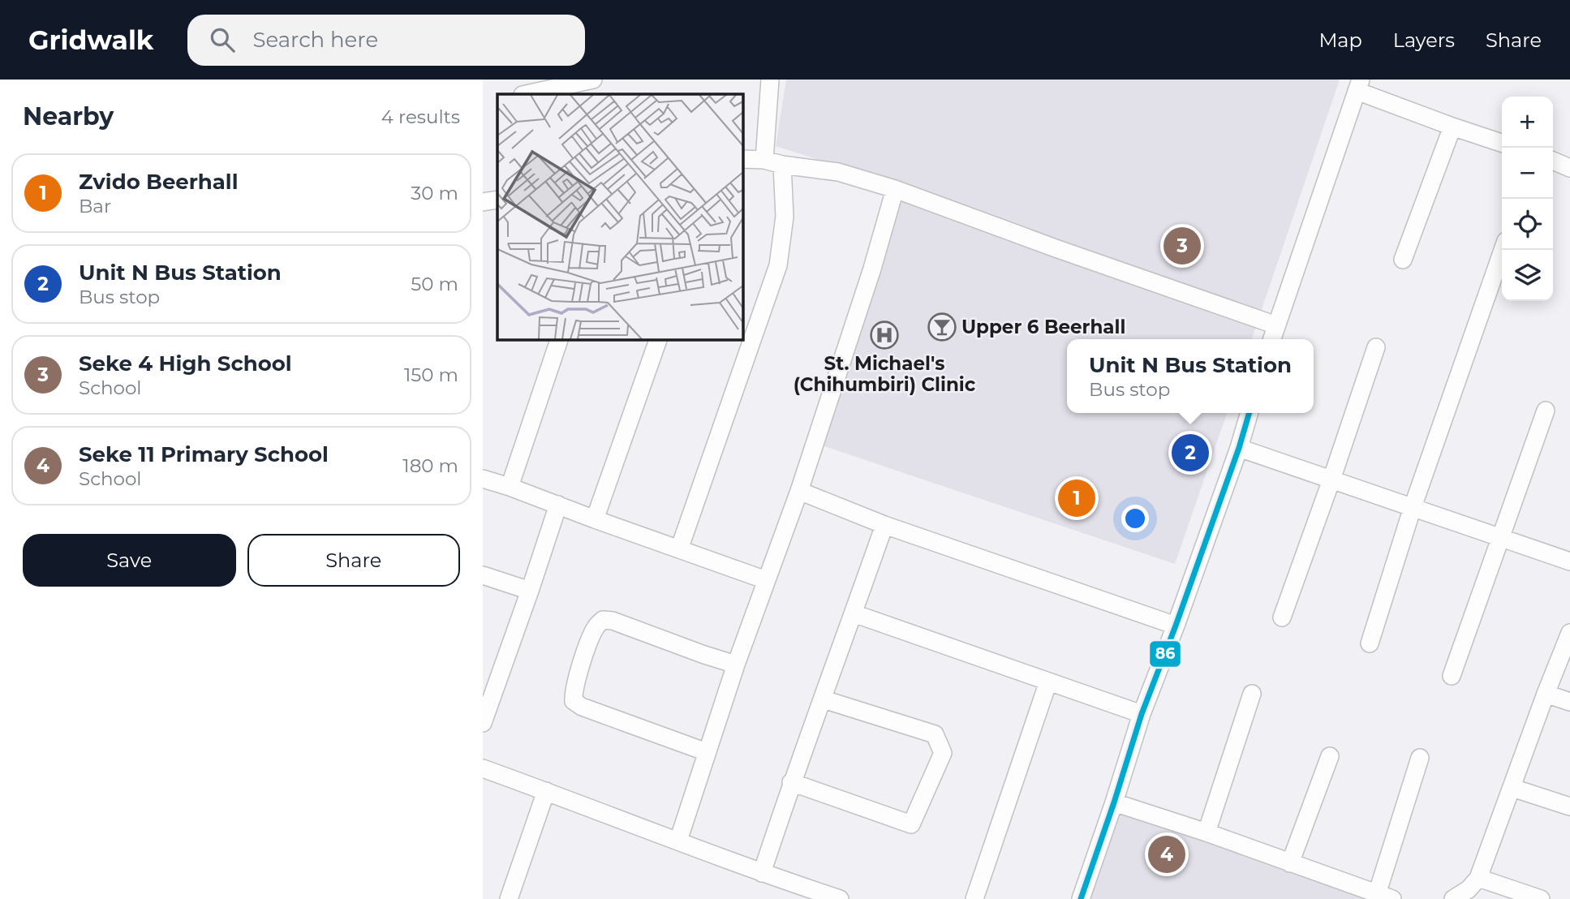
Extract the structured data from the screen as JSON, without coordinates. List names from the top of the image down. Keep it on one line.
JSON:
{"places":{"bar":["Upper 6 Beerhall"],"hospital":["St. Michael's (Chihumbiri) Clinic"]},"lines":["transit line 86"],"page":{"header":"Gridwalk","search":"Search here","nav":["Map","Layers","Share"],"heading":["Nearby","4 results"],"map_buttons":["+","−"],"list":[{"mark":"1","name":"Zvido Beerhall","note":"Bar","value":"30 m"},{"mark":"2","name":"Unit N Bus Station","note":"Bus stop","value":"50 m"},{"mark":"3","name":"Seke 4 High School","note":"School","value":"150 m"},{"mark":"4","name":"Seke 11 Primary School","note":"School","value":"180 m"}],"pins":["3","2","1","4"],"popup":["Unit N Bus Station","Bus stop"],"buttons":["Save","Share"]}}
